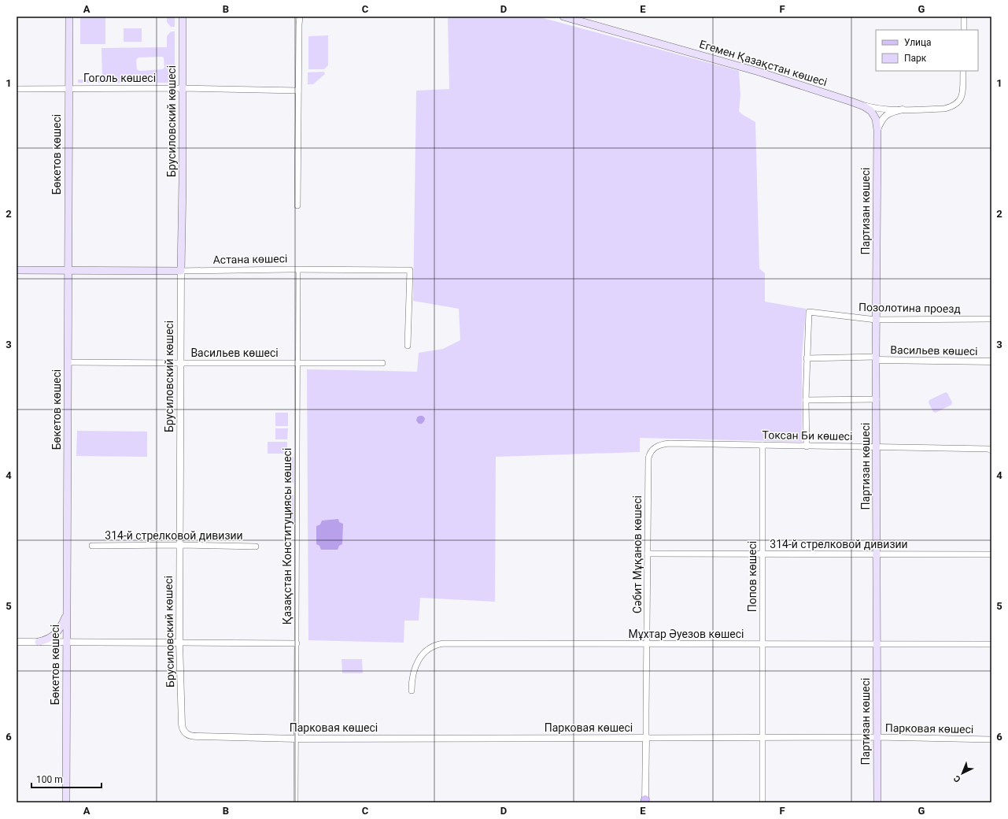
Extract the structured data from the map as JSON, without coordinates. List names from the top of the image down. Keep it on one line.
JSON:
{"streets":{"main road":["Егемен Қазақстан көшесі","Брусиловский көшесі","Бөкетов көшесі","Партизан көшесі","Астана көшесі"],"street":["Гоголь көшесі","Позолотина проезд","Васильев көшесі","Токсан Би көшесі","314-й стрелковой дивизии","Қазақстан Конституциясы көшесі","Сәбит Мұқанов көшесі","Попов көшесі","Мұхтар Әуезов көшесі","Парковая көшесі"]},"crossings":[["Егемен Қазақстан көшесі","Партизан көшесі"],["Гоголь көшесі","Брусиловский көшесі"],["Гоголь көшесі","Бөкетов көшесі"],["Брусиловский көшесі","Астана көшесі"],["Брусиловский көшесі","Васильев көшесі"],["Брусиловский көшесі","314-й стрелковой дивизии"],["Брусиловский көшесі","Парковая көшесі"],["Бөкетов көшесі","Астана көшесі"],["Бөкетов көшесі","Васильев көшесі"],["Партизан көшесі","Позолотина проезд"],["Партизан көшесі","Васильев көшесі"],["Партизан көшесі","Токсан Би көшесі"],["Партизан көшесі","314-й стрелковой дивизии"],["Партизан көшесі","Мұхтар Әуезов көшесі"],["Партизан көшесі","Парковая көшесі"],["Астана көшесі","Қазақстан Конституциясы көшесі"],["Позолотина проезд","Васильев көшесі"],["Васильев көшесі","Қазақстан Конституциясы көшесі"],["Токсан Би көшесі","Сәбит Мұқанов көшесі"],["Токсан Би көшесі","Попов көшесі"],["314-й стрелковой дивизии","Сәбит Мұқанов көшесі"],["314-й стрелковой дивизии","Попов көшесі"],["Қазақстан Конституциясы көшесі","Парковая көшесі"],["Сәбит Мұқанов көшесі","Мұхтар Әуезов көшесі"],["Сәбит Мұқанов көшесі","Парковая көшесі"],["Попов көшесі","Мұхтар Әуезов көшесі"],["Попов көшесі","Парковая көшесі"]],"legend":["Улица","Парк"],"scale_bar":"100 m","north":"bottom left","grid":{"columns":["A","B","C","D","E","F","G"],"rows":["1","2","3","4","5","6"]}}
